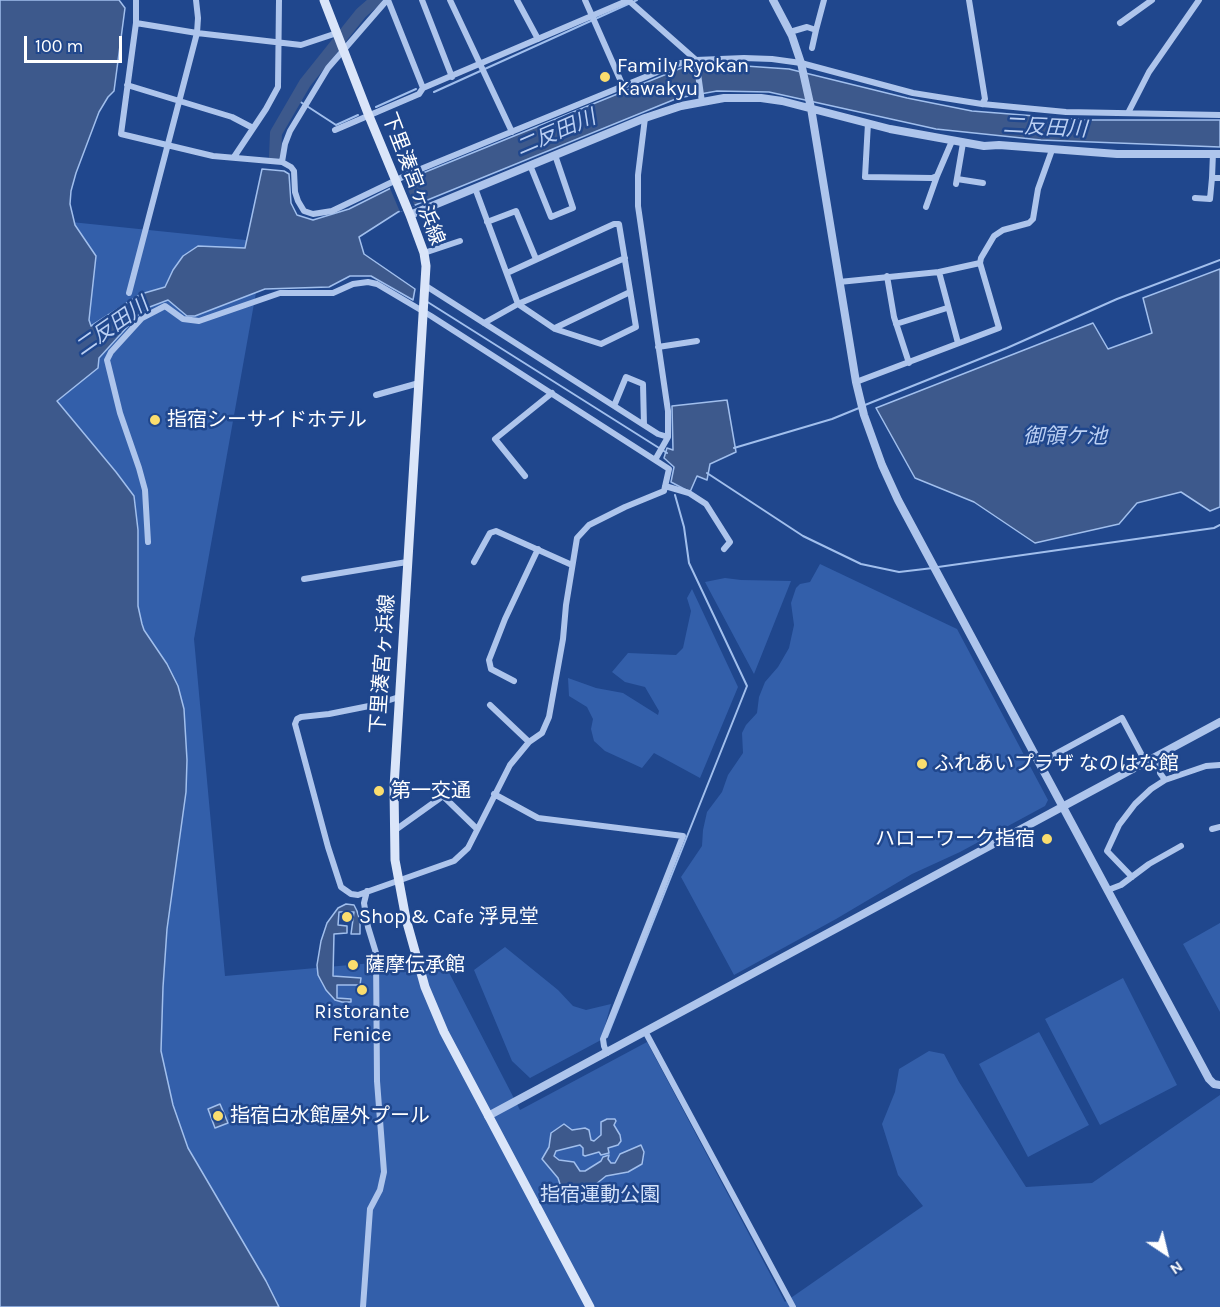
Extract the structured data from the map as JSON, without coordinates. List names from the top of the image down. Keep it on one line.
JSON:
{"streets":{"main road":["下里湊宮ヶ浜線"]},"water":["二反田川","御領ケ池"],"parks":["指宿運動公園"],"places":["Family Ryokan Kawakyu","指宿シーサイドホテル","ふれあいプラザ なのはな館","第一交通","ハローワーク指宿","Shop & Cafe 浮見堂","薩摩伝承館","Ristorante Fenice","指宿白水館屋外プール"],"scale_bar":"100 m","north":"bottom right"}
